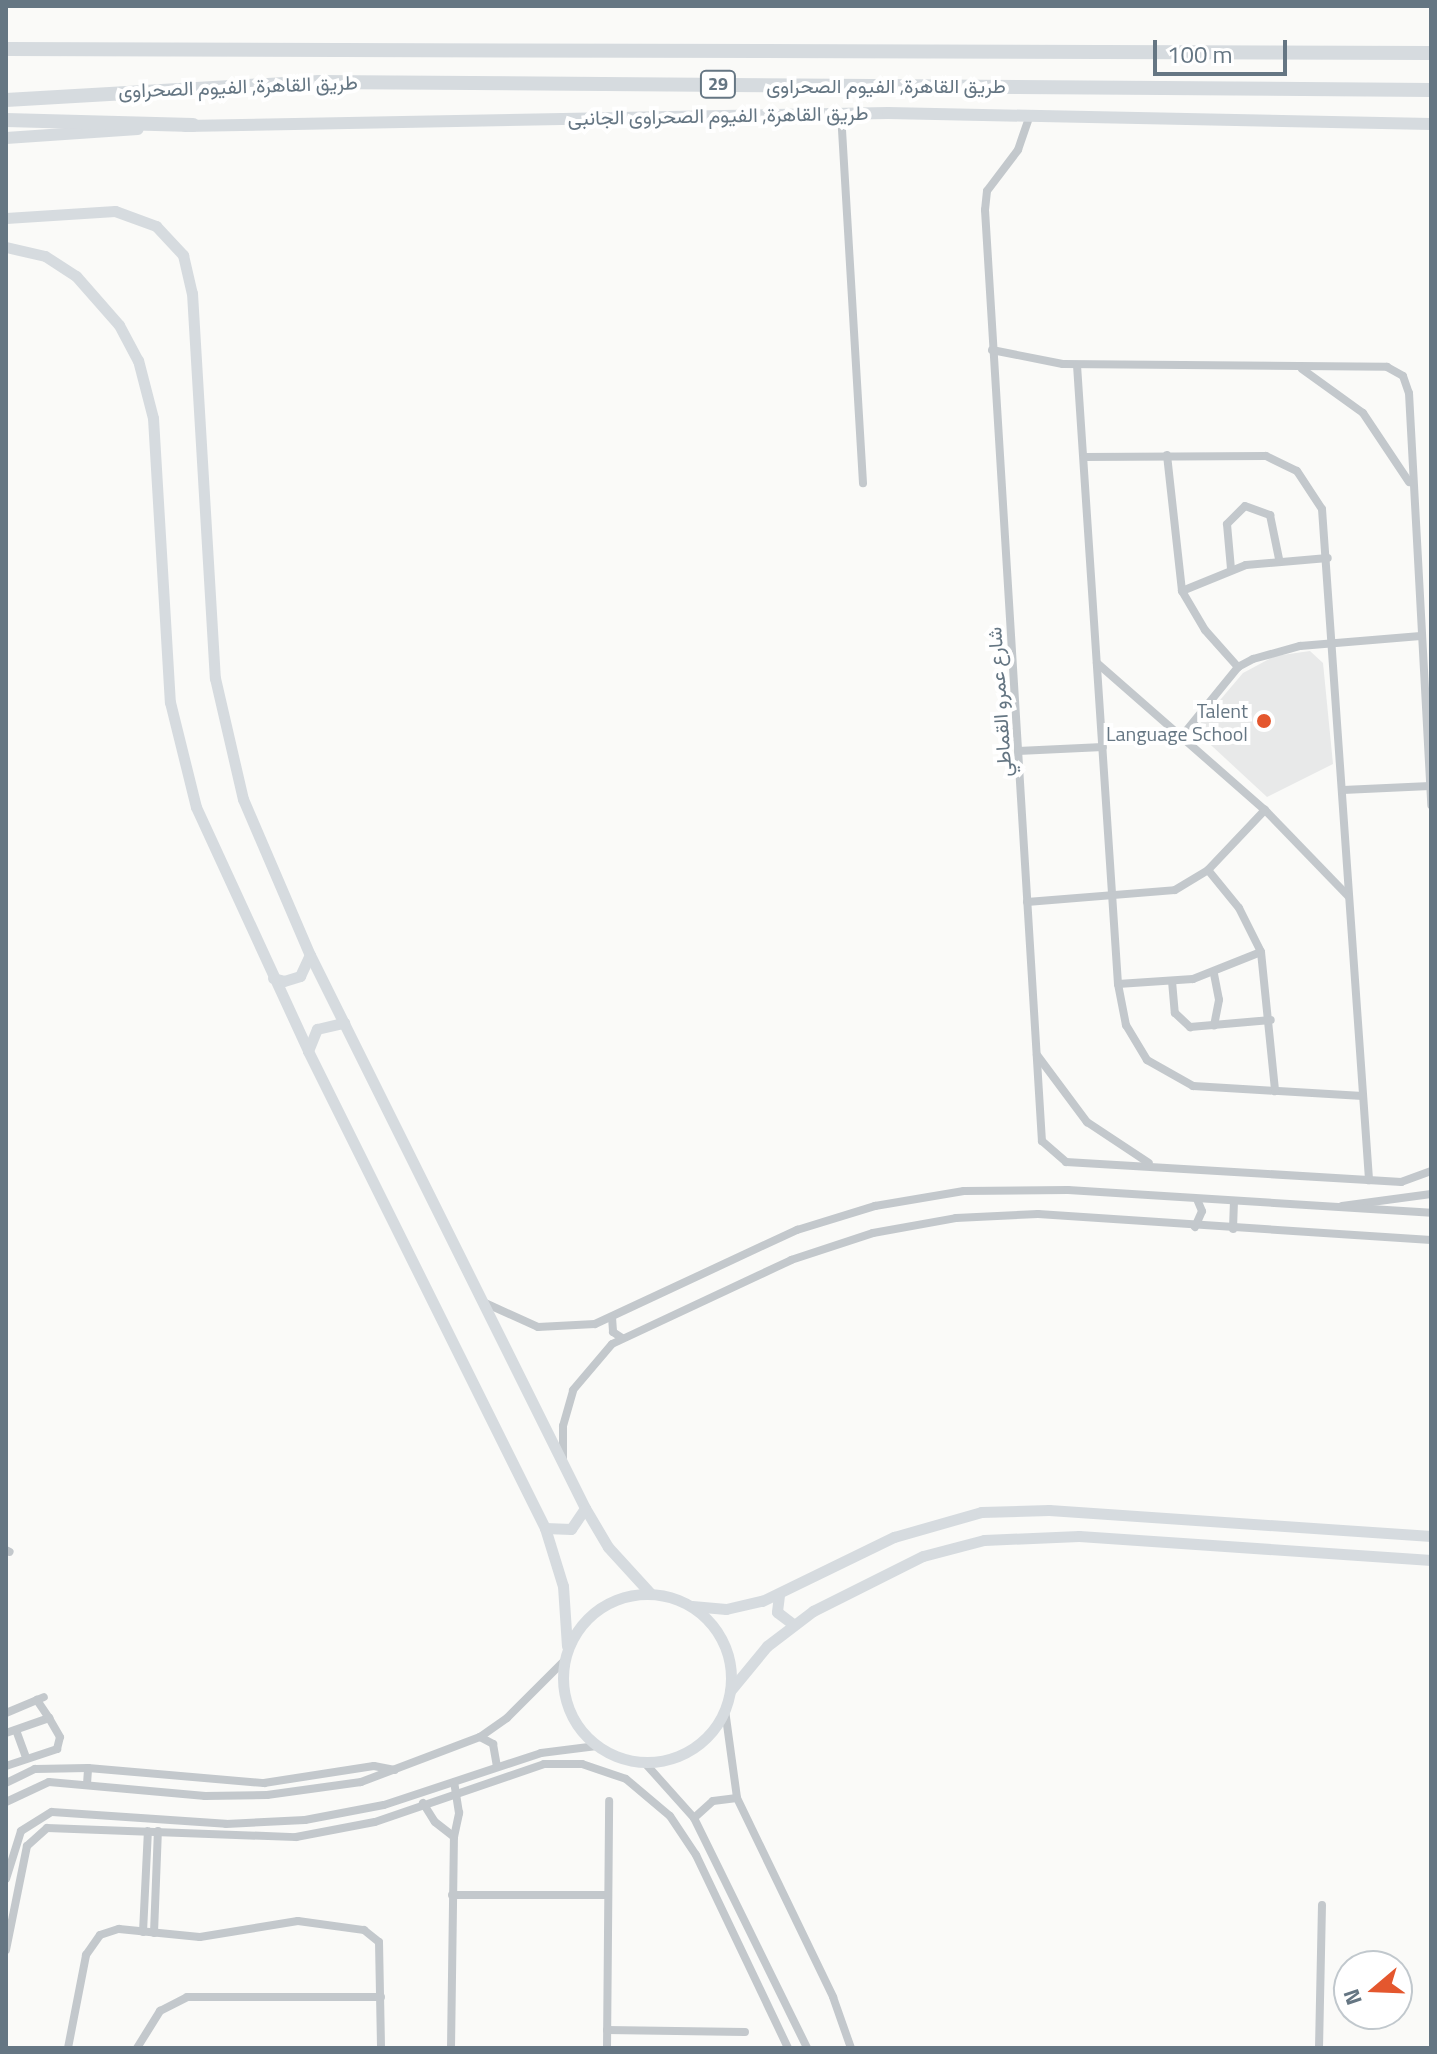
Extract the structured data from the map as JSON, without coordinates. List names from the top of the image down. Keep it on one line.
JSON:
{"streets":{"highway":["29","طريق القاهرة, الفيوم الصحراوى"],"main road":["طريق القاهرة, الفيوم الصحراوى الجانبى"],"street":["شارع عمرو القماطي"]},"crossings":[["طريق القاهرة, الفيوم الصحراوى الجانبى","شارع عمرو القماطي"]],"places":["Talent Language School"],"scale_bar":"100 m","north":"left"}
